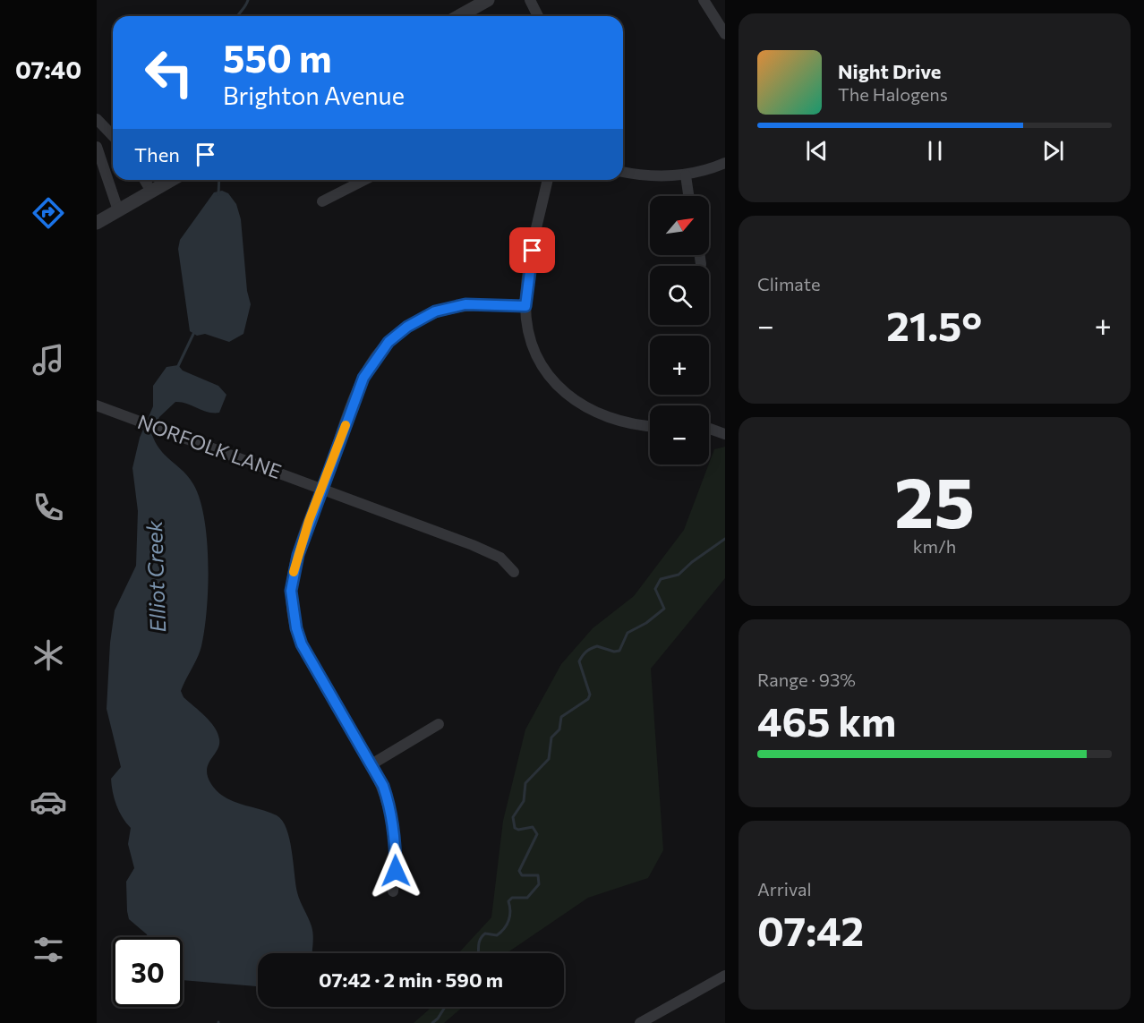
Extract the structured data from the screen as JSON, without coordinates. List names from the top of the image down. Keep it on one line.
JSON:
{"streets":{"street":["NORFOLK LANE"]},"water":["Elliot Creek"],"north":"top right","page":{"tabs":"07:40","turn":["550 m","Brighton Avenue"],"song":["Night Drive","The Halogens"],"then":"Then","map_buttons":["+","−"],"tile":["Climate",["25","km/h"],["Range · 93%","465 km"],["Arrival","07:42"]],"heat":["−","21.5°","+"],"limit":"30","trip":"07:42 · 2 min · 590 m"}}
